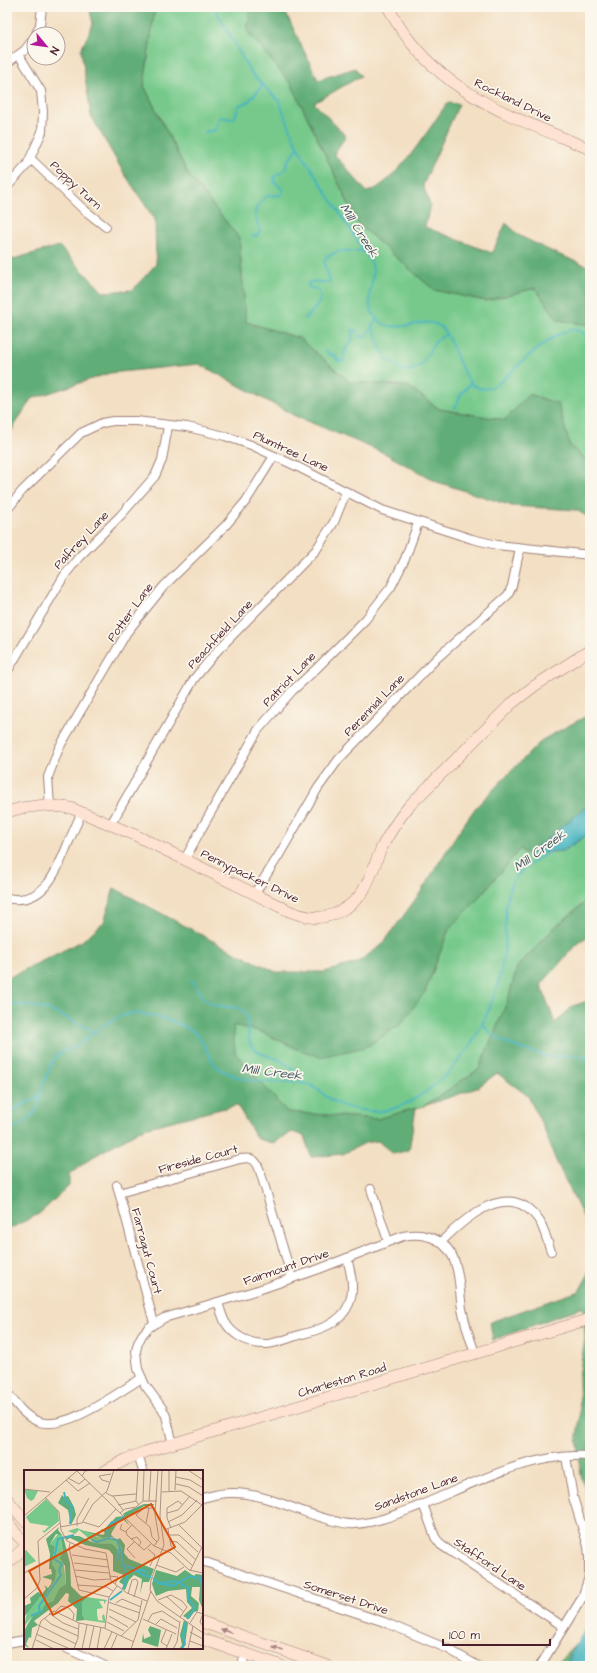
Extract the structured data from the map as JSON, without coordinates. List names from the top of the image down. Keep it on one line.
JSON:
{"streets":{"street":["Rockland Drive","Poppy Turn","Plumtree Lane","Palfrey Lane","Potter Lane","Peachfield Lane","Patriot Lane","Perennial Lane","Pennypacker Drive","Fireside Court","Farragut Court","Fairmount Drive","Charleston Road","Sandstone Lane","Stafford Lane","Somerset Drive"]},"crossings":[["Plumtree Lane","Palfrey Lane"],["Plumtree Lane","Potter Lane"],["Plumtree Lane","Peachfield Lane"],["Plumtree Lane","Patriot Lane"],["Plumtree Lane","Perennial Lane"],["Potter Lane","Pennypacker Drive"],["Peachfield Lane","Pennypacker Drive"],["Patriot Lane","Pennypacker Drive"],["Perennial Lane","Pennypacker Drive"],["Fireside Court","Farragut Court"],["Fireside Court","Fairmount Drive"],["Farragut Court","Fairmount Drive"],["Fairmount Drive","Charleston Road"],["Sandstone Lane","Stafford Lane"]],"water":["Mill Creek"],"scale_bar":"100 m","north":"bottom right"}
